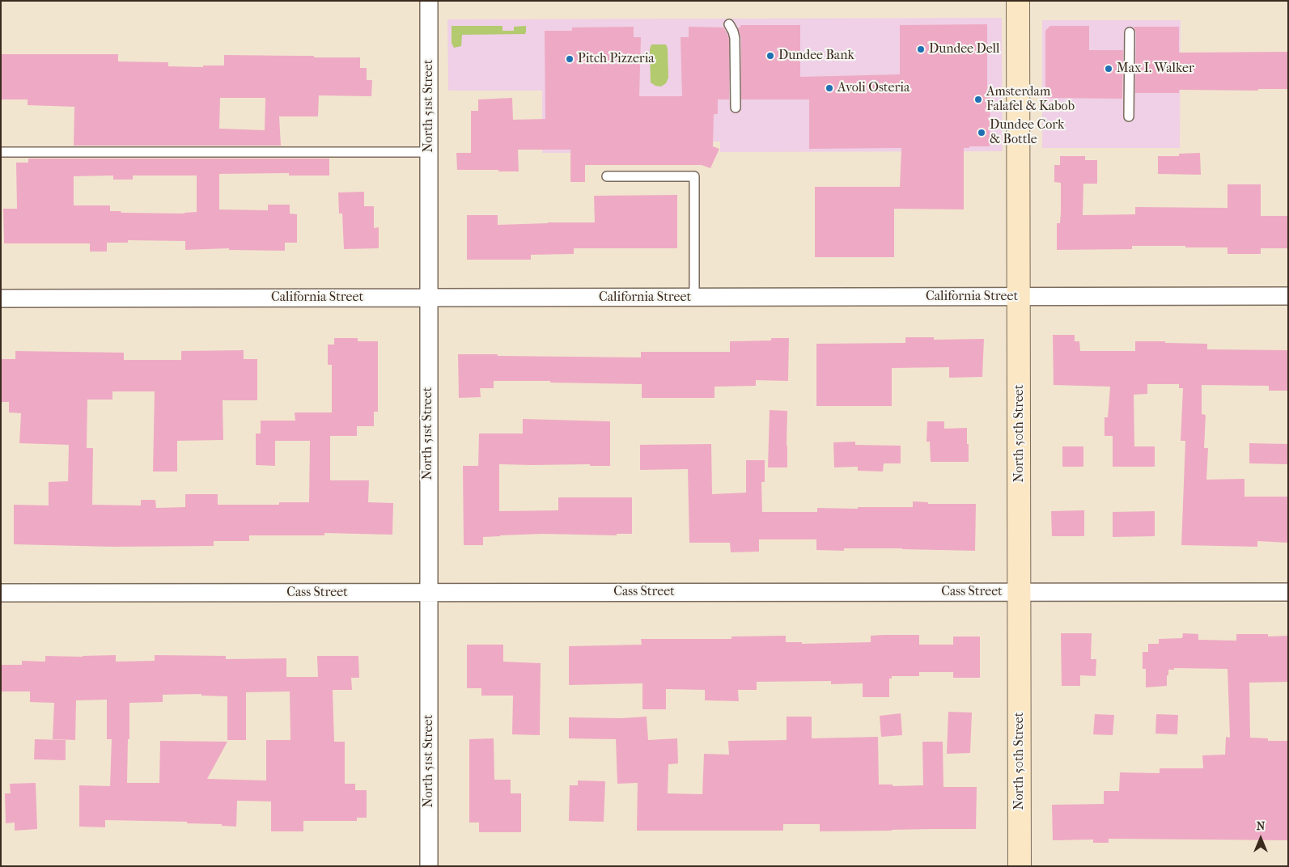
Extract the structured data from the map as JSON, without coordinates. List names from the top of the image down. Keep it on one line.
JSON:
{"streets":{"street":["North 51st Street","California Street","North 50th Street","Cass Street"]},"crossings":[["North 51st Street","California Street"],["North 51st Street","Cass Street"],["California Street","North 50th Street"],["North 50th Street","Cass Street"]],"places":["Dundee Dell","Dundee Bank","Pitch Pizzeria","Max I. Walker","Avoli Osteria","Amsterdam Falafel & Kabob","Dundee Cork & Bottle"],"north":"top"}
